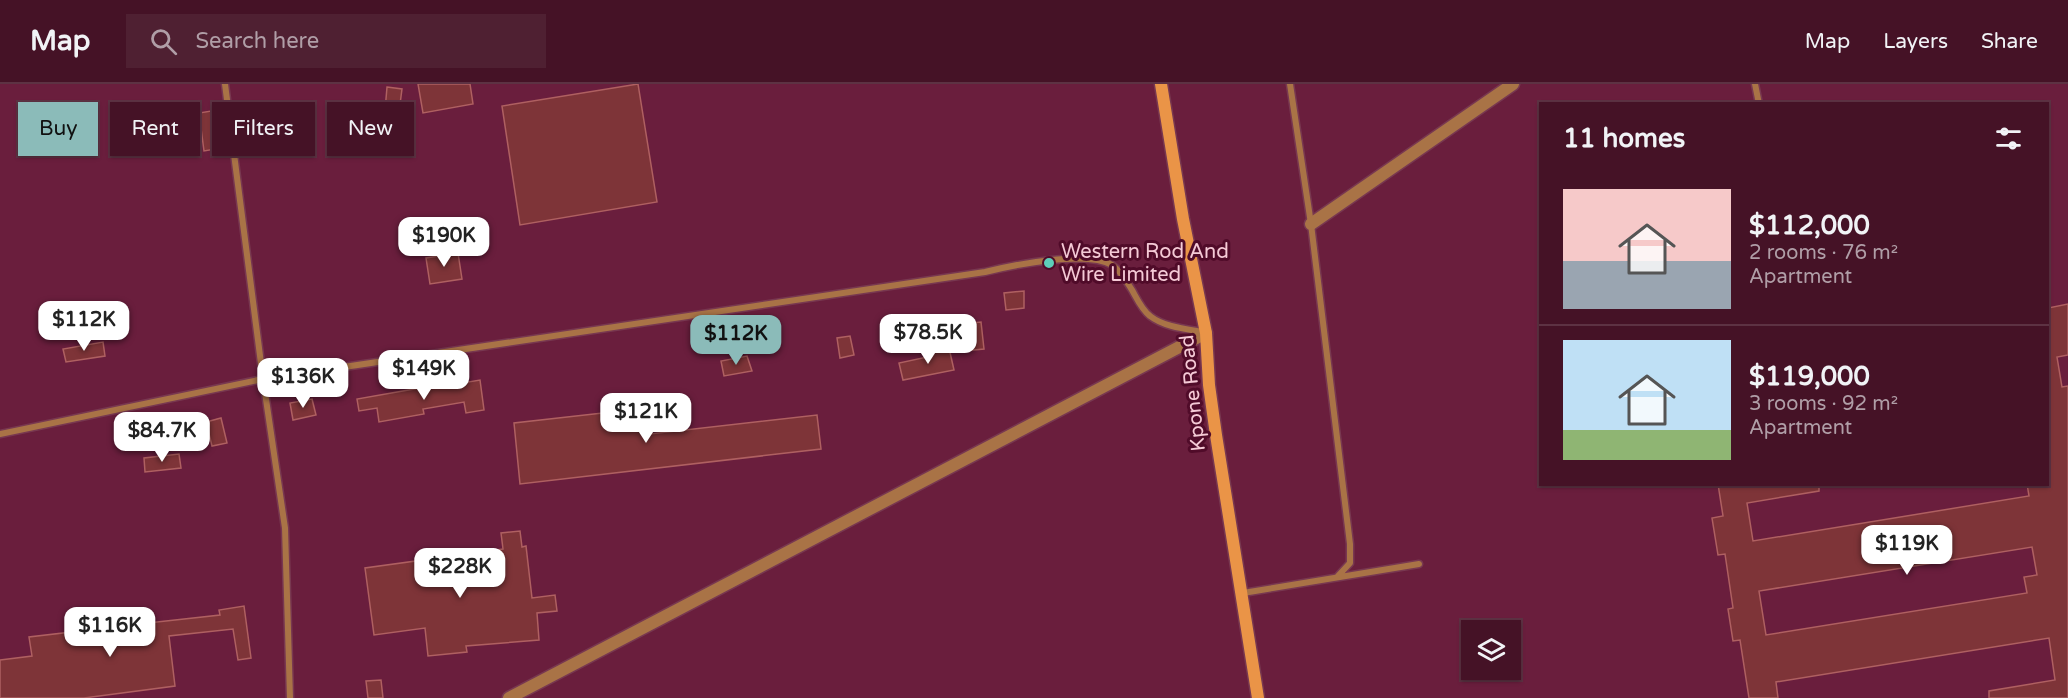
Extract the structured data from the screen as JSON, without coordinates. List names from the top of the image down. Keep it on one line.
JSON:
{"streets":{"main road":["Kpone Road"]},"places":["Western Rod And Wire Limited"],"page":{"header":"Map","search":"Search here","nav":["Map","Layers","Share"],"chip":["Buy","Rent","Filters","New"],"heading":"11 homes","list":[{"name":"$112,000","note":"2 rooms · 76 m² · Apartment"},{"name":"$119,000","note":"3 rooms · 92 m² · Apartment"}],"price":["$190K","$112K","$78.5K","$112K","$149K","$136K","$121K","$84.7K","$119K","$228K","$116K"]}}
